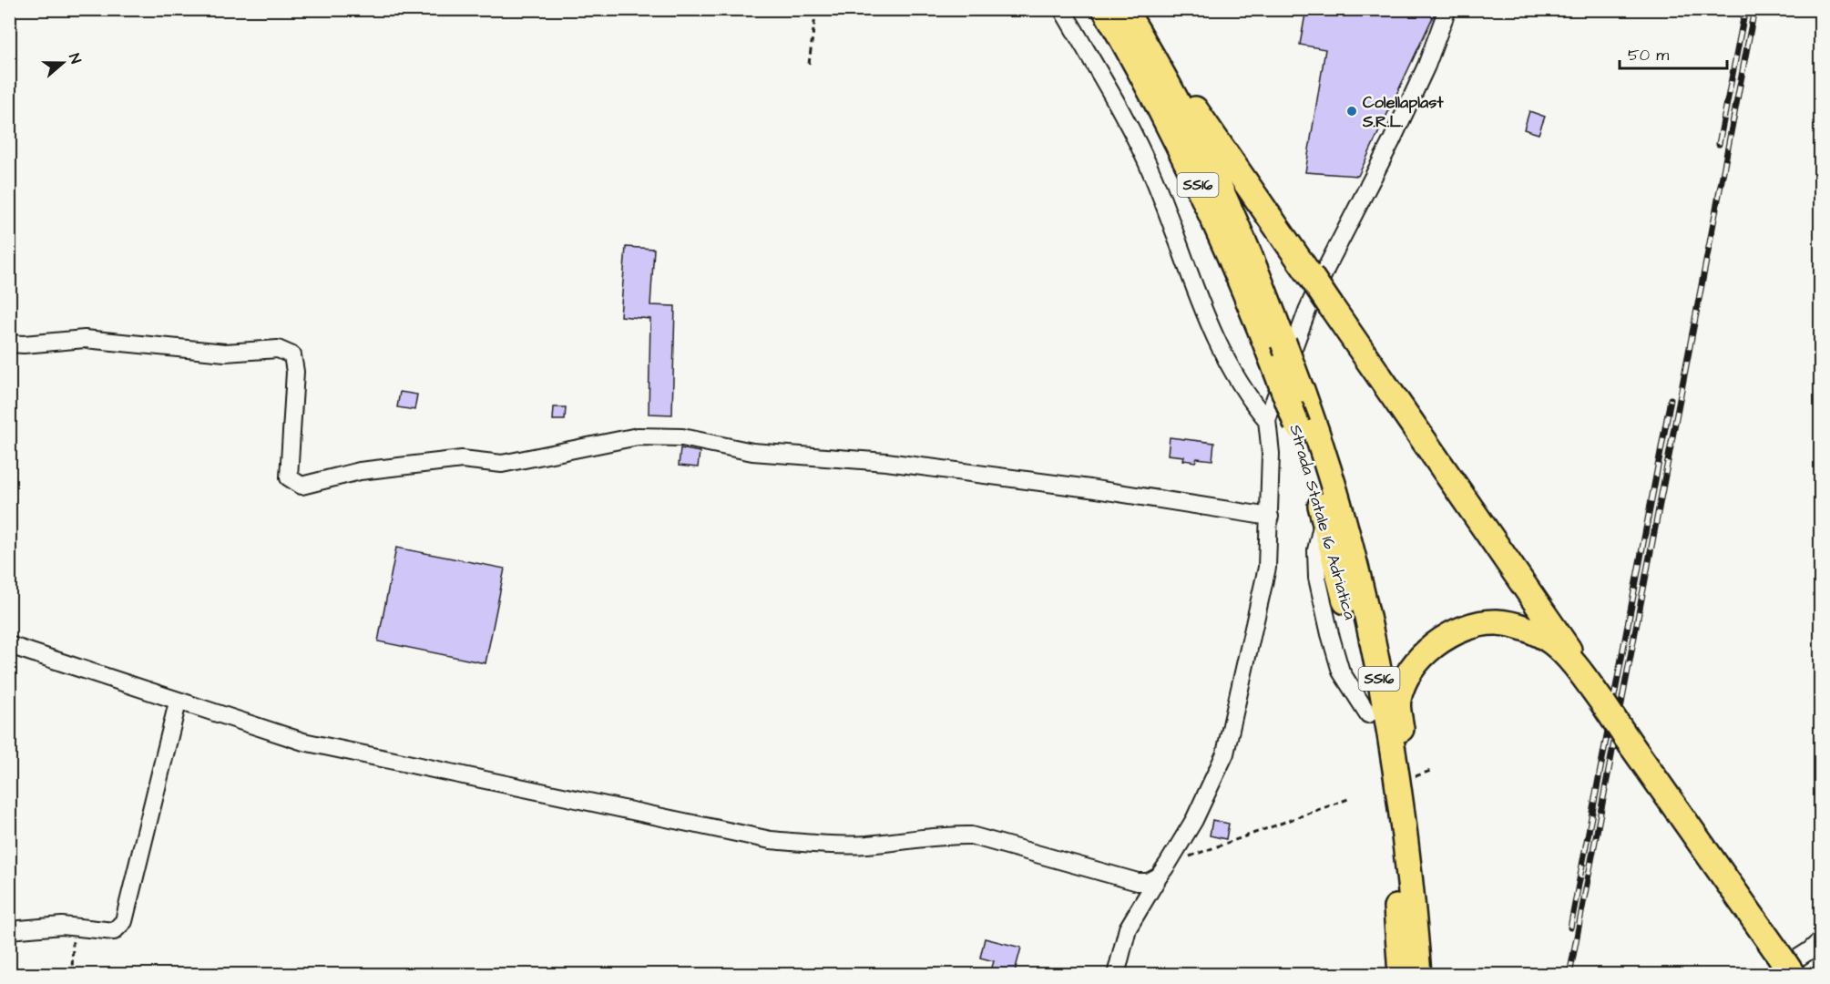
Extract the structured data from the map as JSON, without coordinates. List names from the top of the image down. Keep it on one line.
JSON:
{"streets":{"highway":["SS16","Strada Statale 16 Adriatica"]},"places":["Colellaplast S.R.L."],"scale_bar":"50 m","north":"right"}
